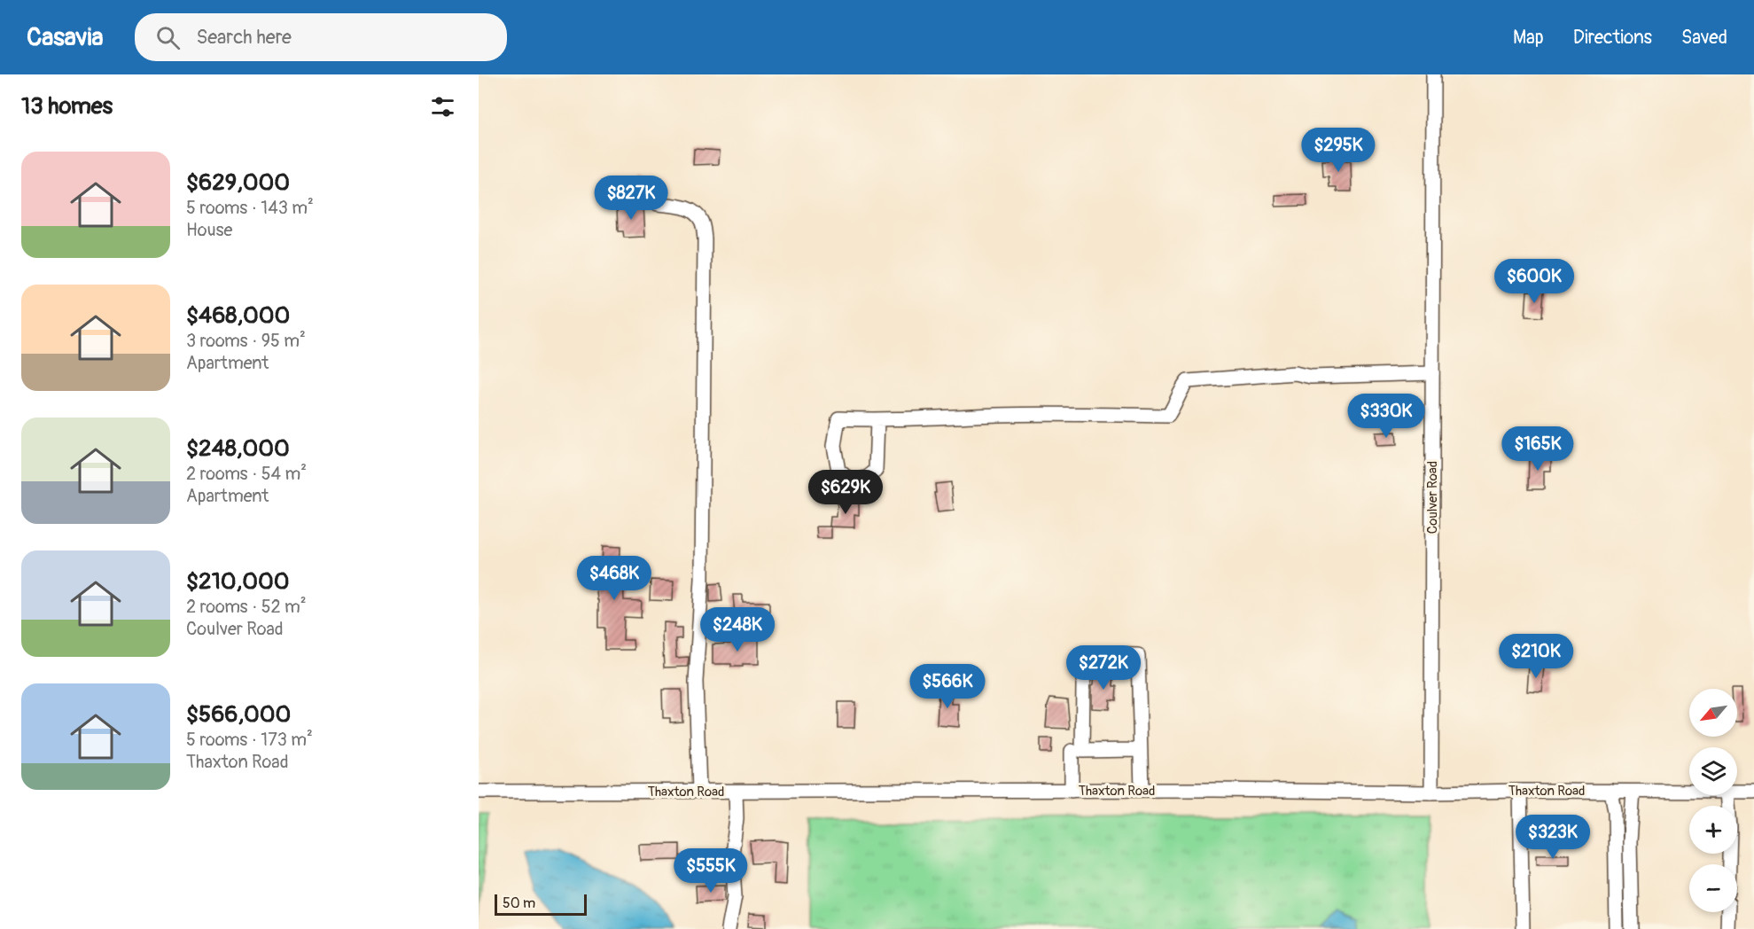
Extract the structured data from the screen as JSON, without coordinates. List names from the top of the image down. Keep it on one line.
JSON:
{"streets":{"street":["Coulver Road","Thaxton Road"]},"crossings":[["Coulver Road","Thaxton Road"]],"scale_bar":"50 m","north":"bottom left","page":{"header":"Casavia","search":"Search here","nav":["Map","Directions","Saved"],"heading":"13 homes","price":["$295K","$827K","$600K","$330K","$165K","$629K","$468K","$248K","$210K","$272K","$566K","$323K","$555K"],"list":[{"name":"$629,000","note":"5 rooms · 143 m² · House"},{"name":"$468,000","note":"3 rooms · 95 m² · Apartment"},{"name":"$248,000","note":"2 rooms · 54 m² · Apartment"},{"name":"$210,000","note":"2 rooms · 52 m² · Coulver Road"},{"name":"$566,000","note":"5 rooms · 173 m² · Thaxton Road"}],"map_buttons":["+","−"],"scale":"50 m"}}
